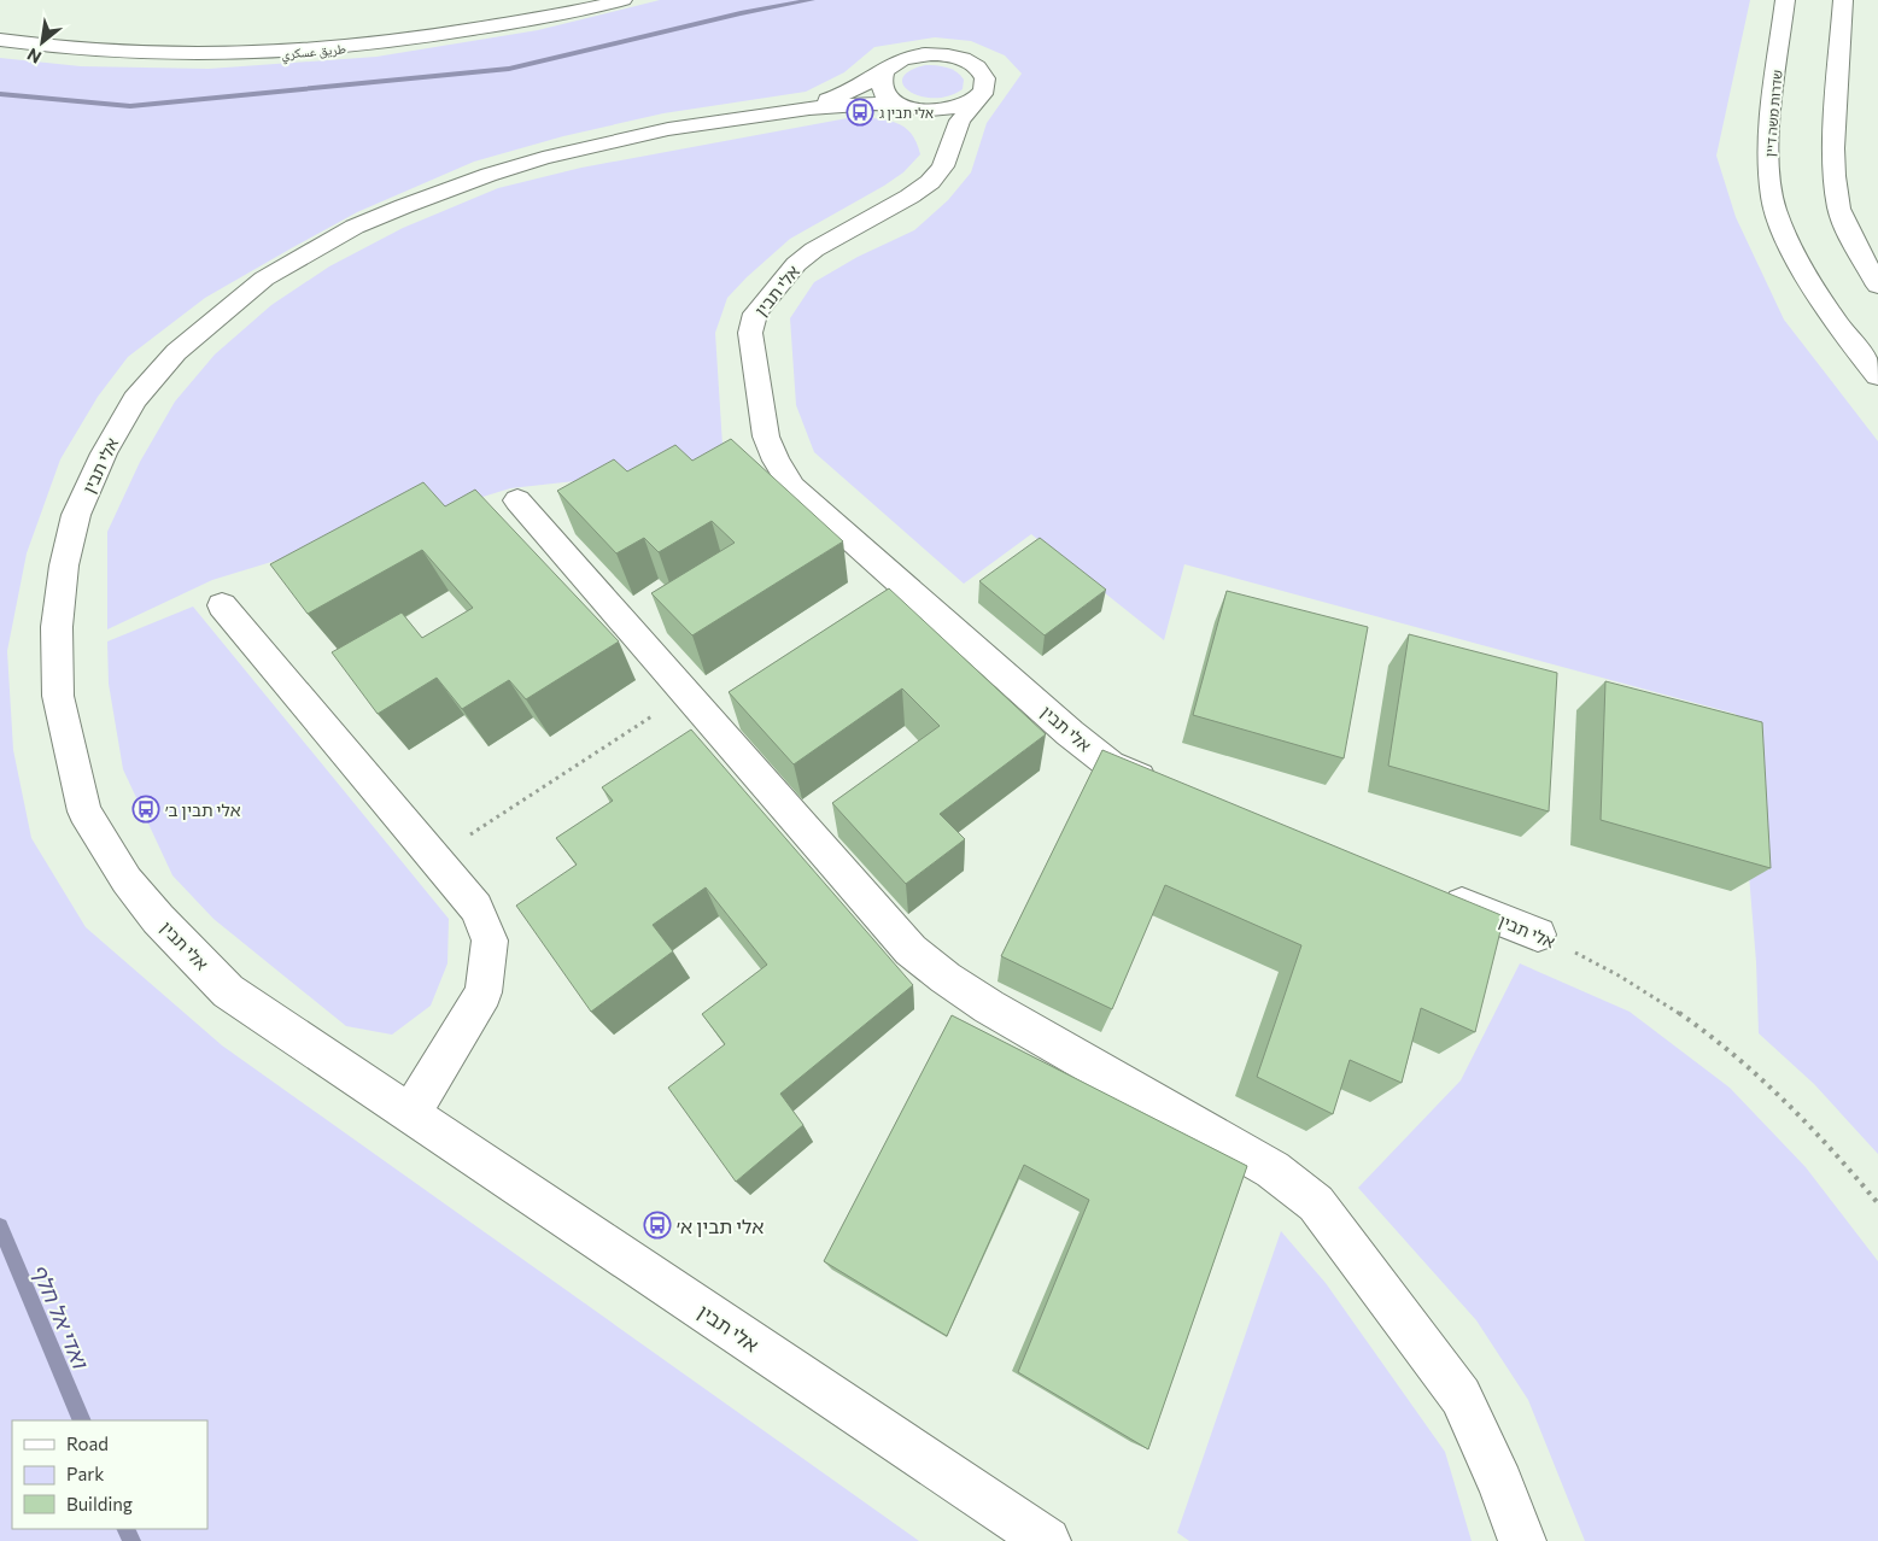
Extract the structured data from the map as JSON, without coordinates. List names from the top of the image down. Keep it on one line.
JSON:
{"streets":{"street":["طريق عسكري","שדרות משה דיין","אלי תבין"]},"water":["ואדי אל חלף"],"places":{"bus stop":["אלי תבין ג","אלי תבין ב׳","אלי תבין א׳"]},"legend":["Road","Park","Building"],"north":"bottom left"}
